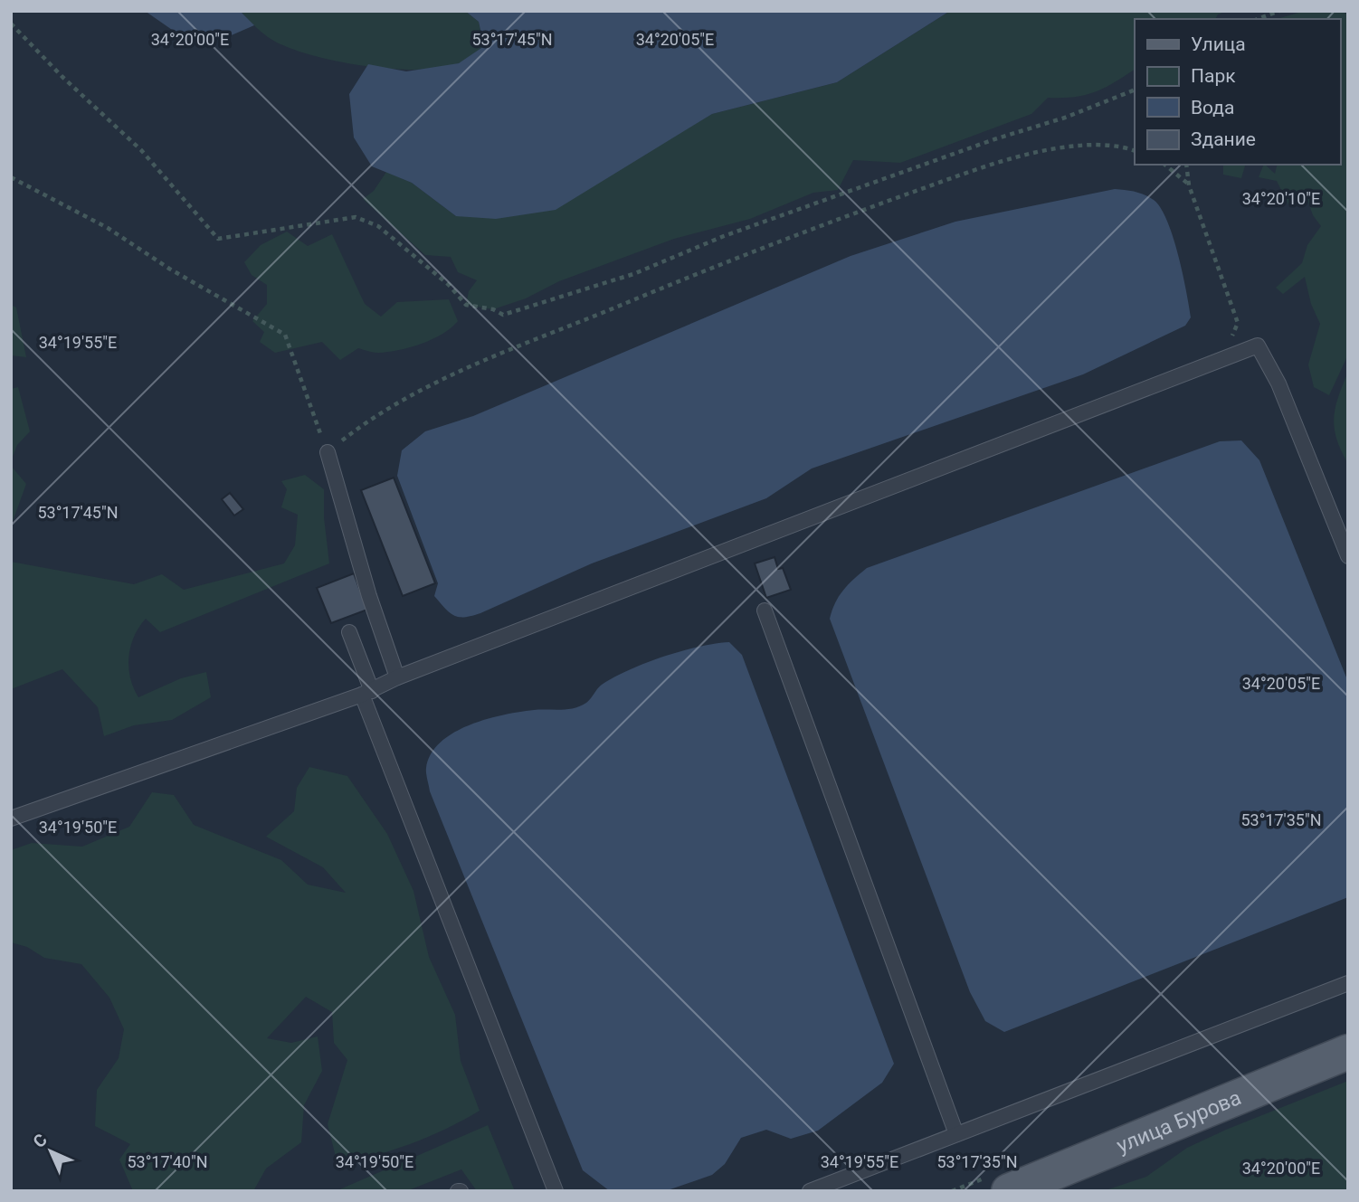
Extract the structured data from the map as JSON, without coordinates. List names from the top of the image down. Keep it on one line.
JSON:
{"streets":{"main road":["улица Бурова"]},"legend":["Улица","Парк","Вода","Здание"],"north":"top left","coordinates":["34°20'00\"E","53°17'45\"N","34°20'05\"E","34°20'10\"E","34°19'55\"E","53°17'35\"N","34°19'50\"E","53°17'40\"N"]}
